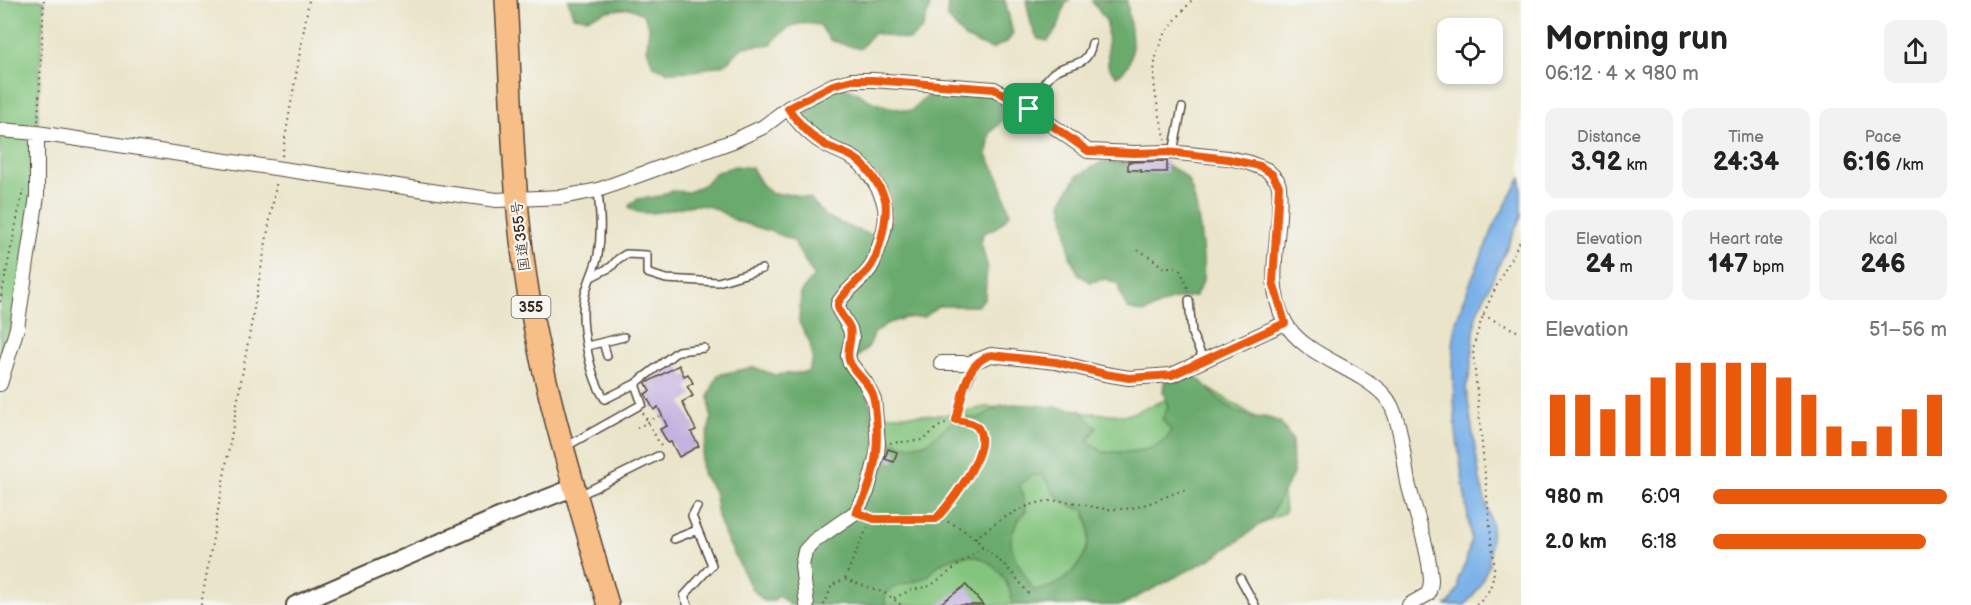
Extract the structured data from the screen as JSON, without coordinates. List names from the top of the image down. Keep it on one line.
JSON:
{"streets":{"highway":["国道355号","355"]},"page":{"heading":["Morning run","06:12 · 4 × 980 m"],"stats":[["Distance","3.92 km"],["Time","24:34"],["Pace","6:16 /km"],["Elevation","24 m"],["Heart rate","147 bpm"],["kcal","246"]],"chart":["Elevation","51–56 m"],"list":[{"name":"980 m","note":"6:09"},{"name":"2.0 km","note":"6:18"}]}}
